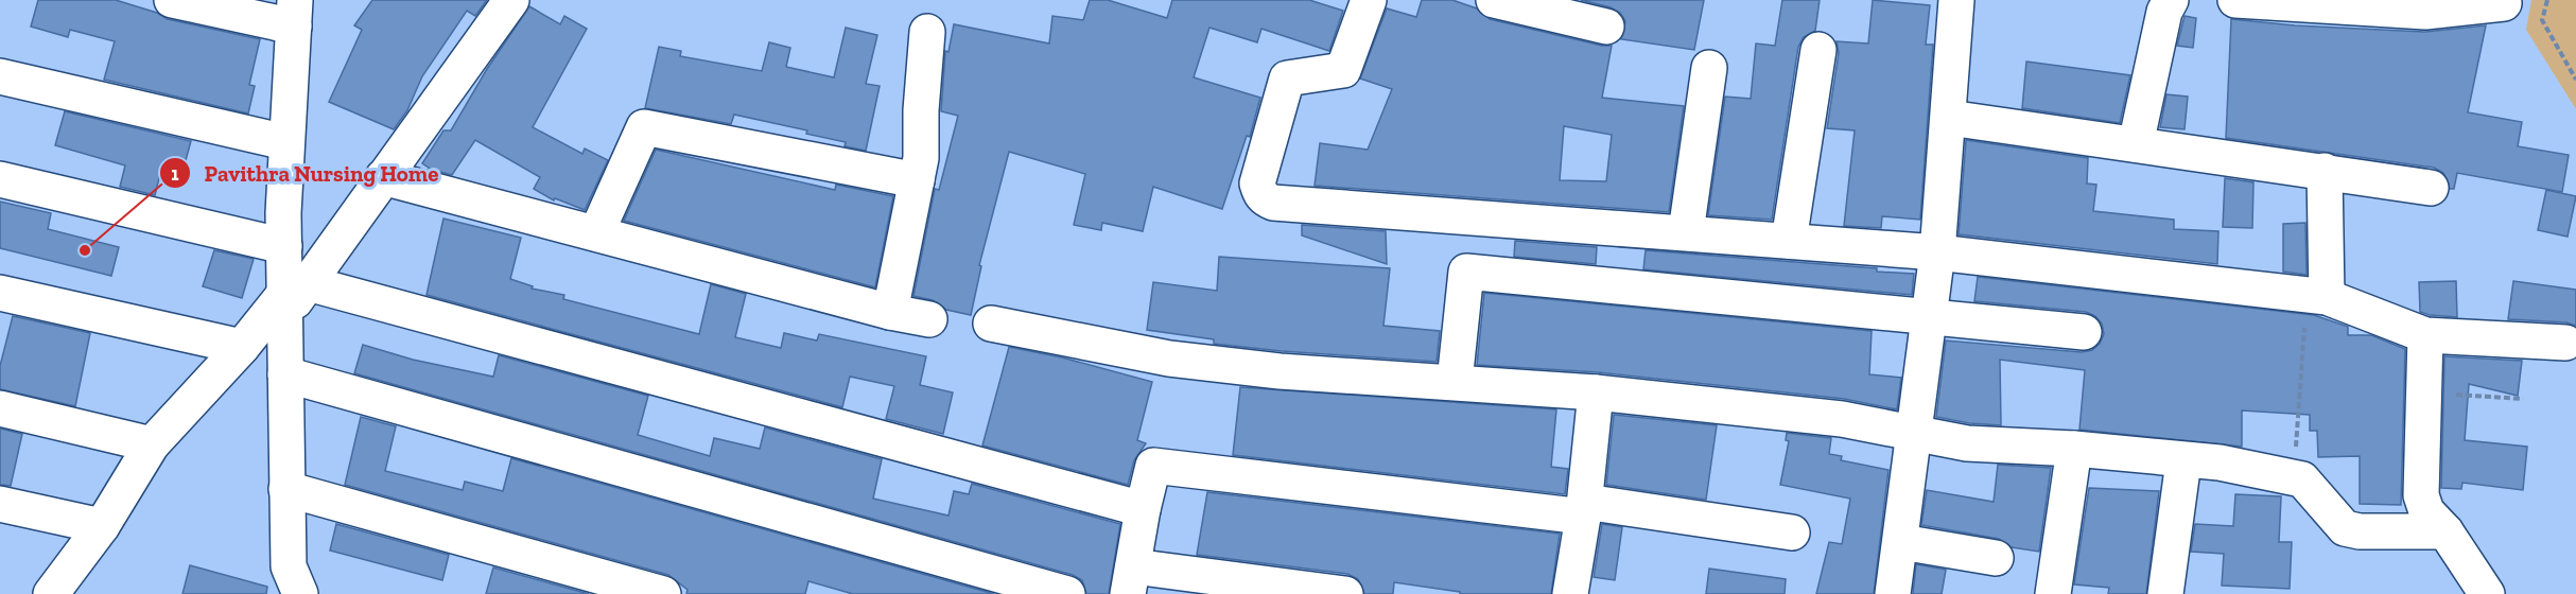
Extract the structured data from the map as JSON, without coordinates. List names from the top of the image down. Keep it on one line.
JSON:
{"places":["Pavithra Nursing Home"]}
